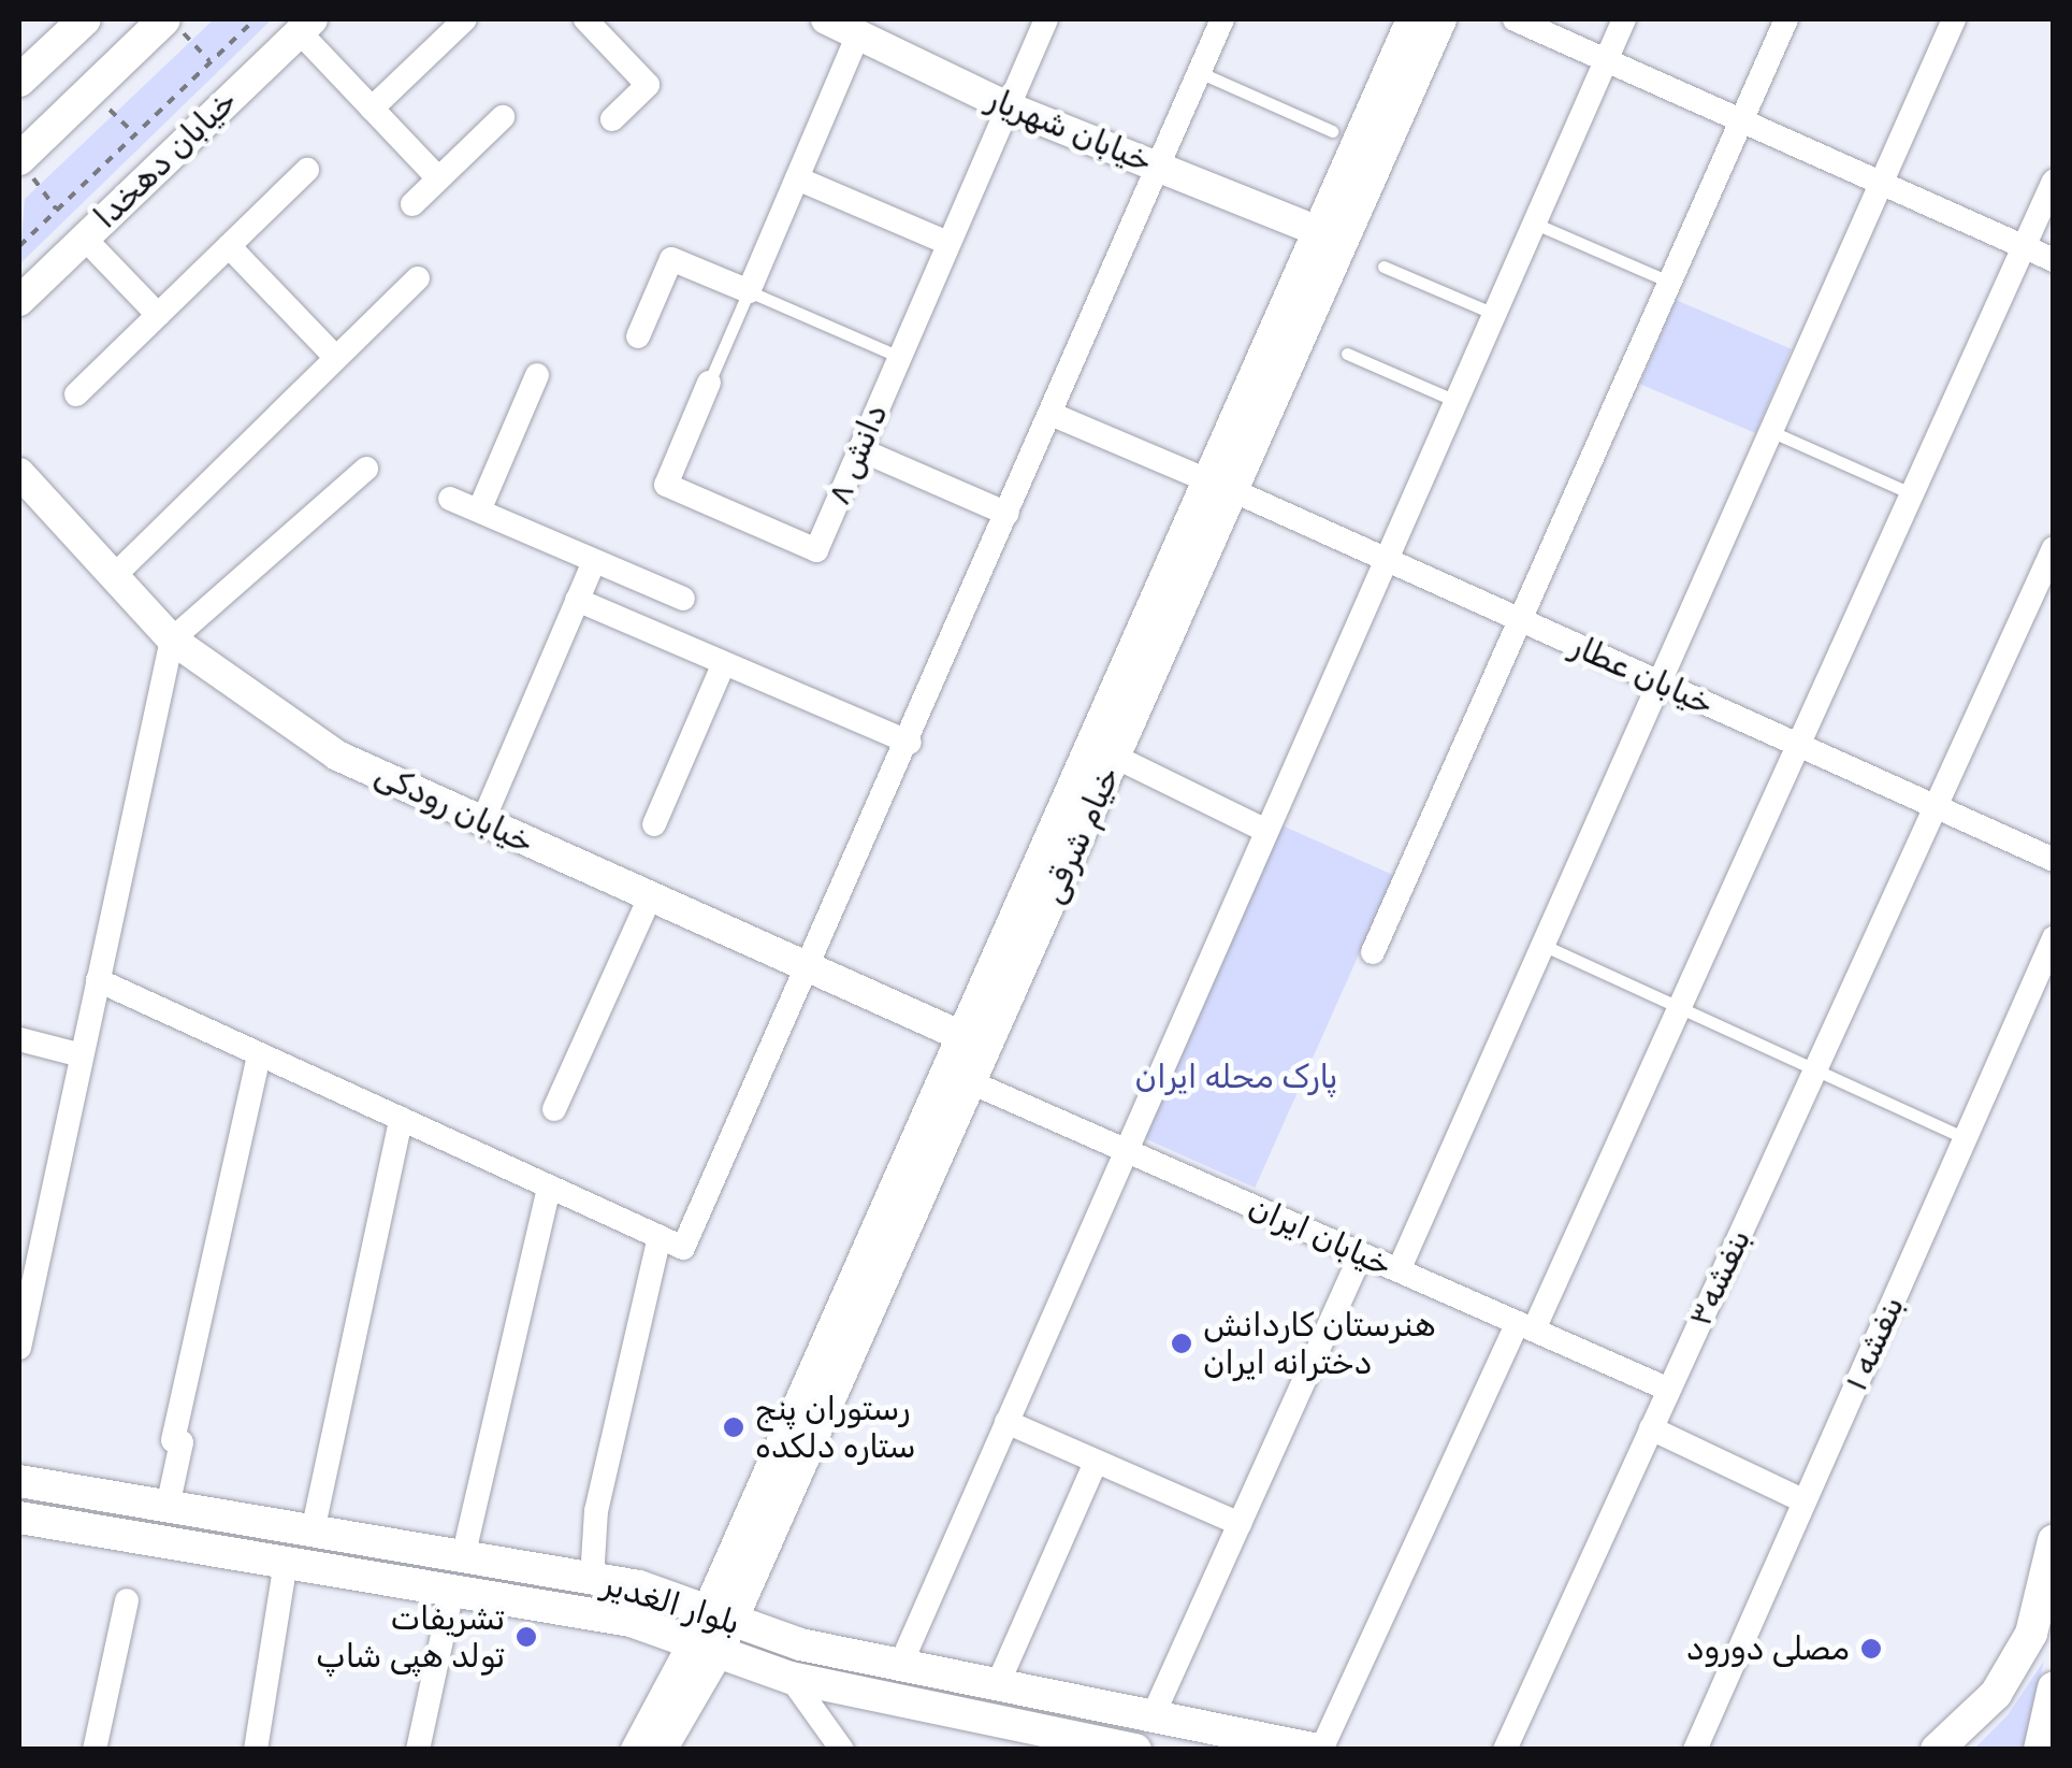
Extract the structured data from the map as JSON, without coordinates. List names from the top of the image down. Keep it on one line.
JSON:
{"streets":{"main road":["بلوار الغدیر"],"street":["خیابان شهریار","خیابان دهخدا","دانش ۸","خیابان عطار","خیابان رودکی","خیام شرقی","خیابان ایران","بنفشه۳","بنفشه ۱"]},"crossings":[["خیابان شهریار","دانش ۸"],["خیابان شهریار","خیام شرقی"],["خیابان عطار","خیام شرقی"],["خیابان عطار","بنفشه۳"],["خیابان رودکی","خیام شرقی"],["خیام شرقی","خیابان ایران"],["خیام شرقی","بلوار الغدیر"],["خیابان ایران","بنفشه۳"]],"parks":["پارک محله ایران"],"places":["هنرستان کاردانش دخترانه ایران","رستوران پنج ستاره دلکده","تشریفات تولد هپی شاپ","مصلی دورود"]}
